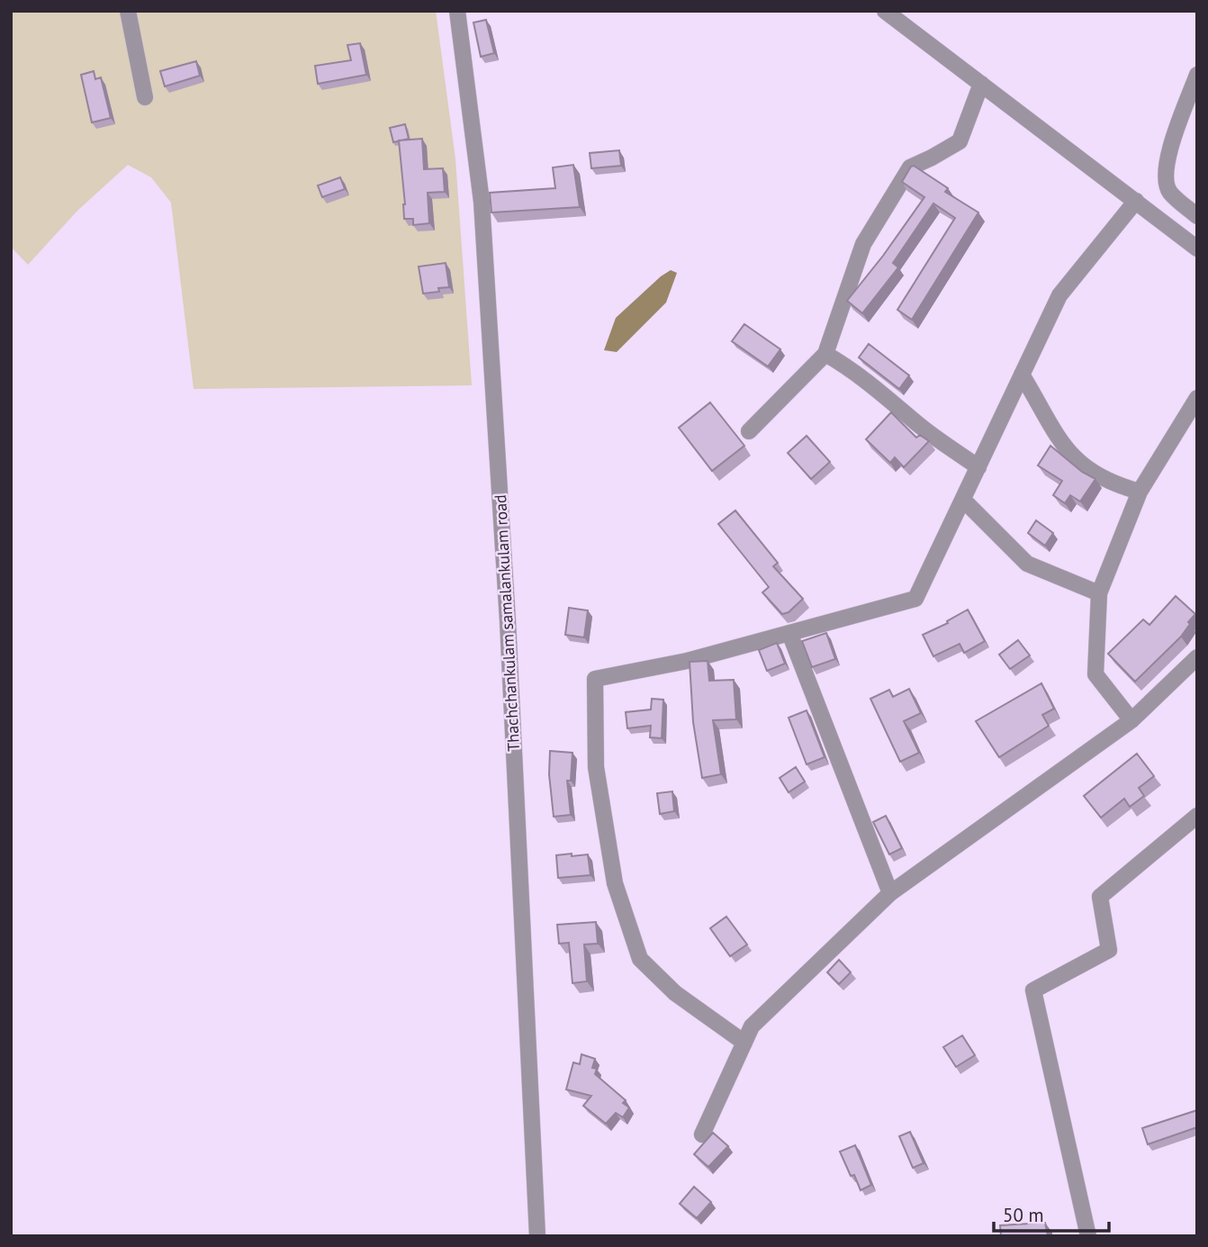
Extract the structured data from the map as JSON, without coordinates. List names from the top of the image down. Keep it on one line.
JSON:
{"streets":{"street":["Thachchankulam samalankulam road"]},"scale_bar":"50 m"}
